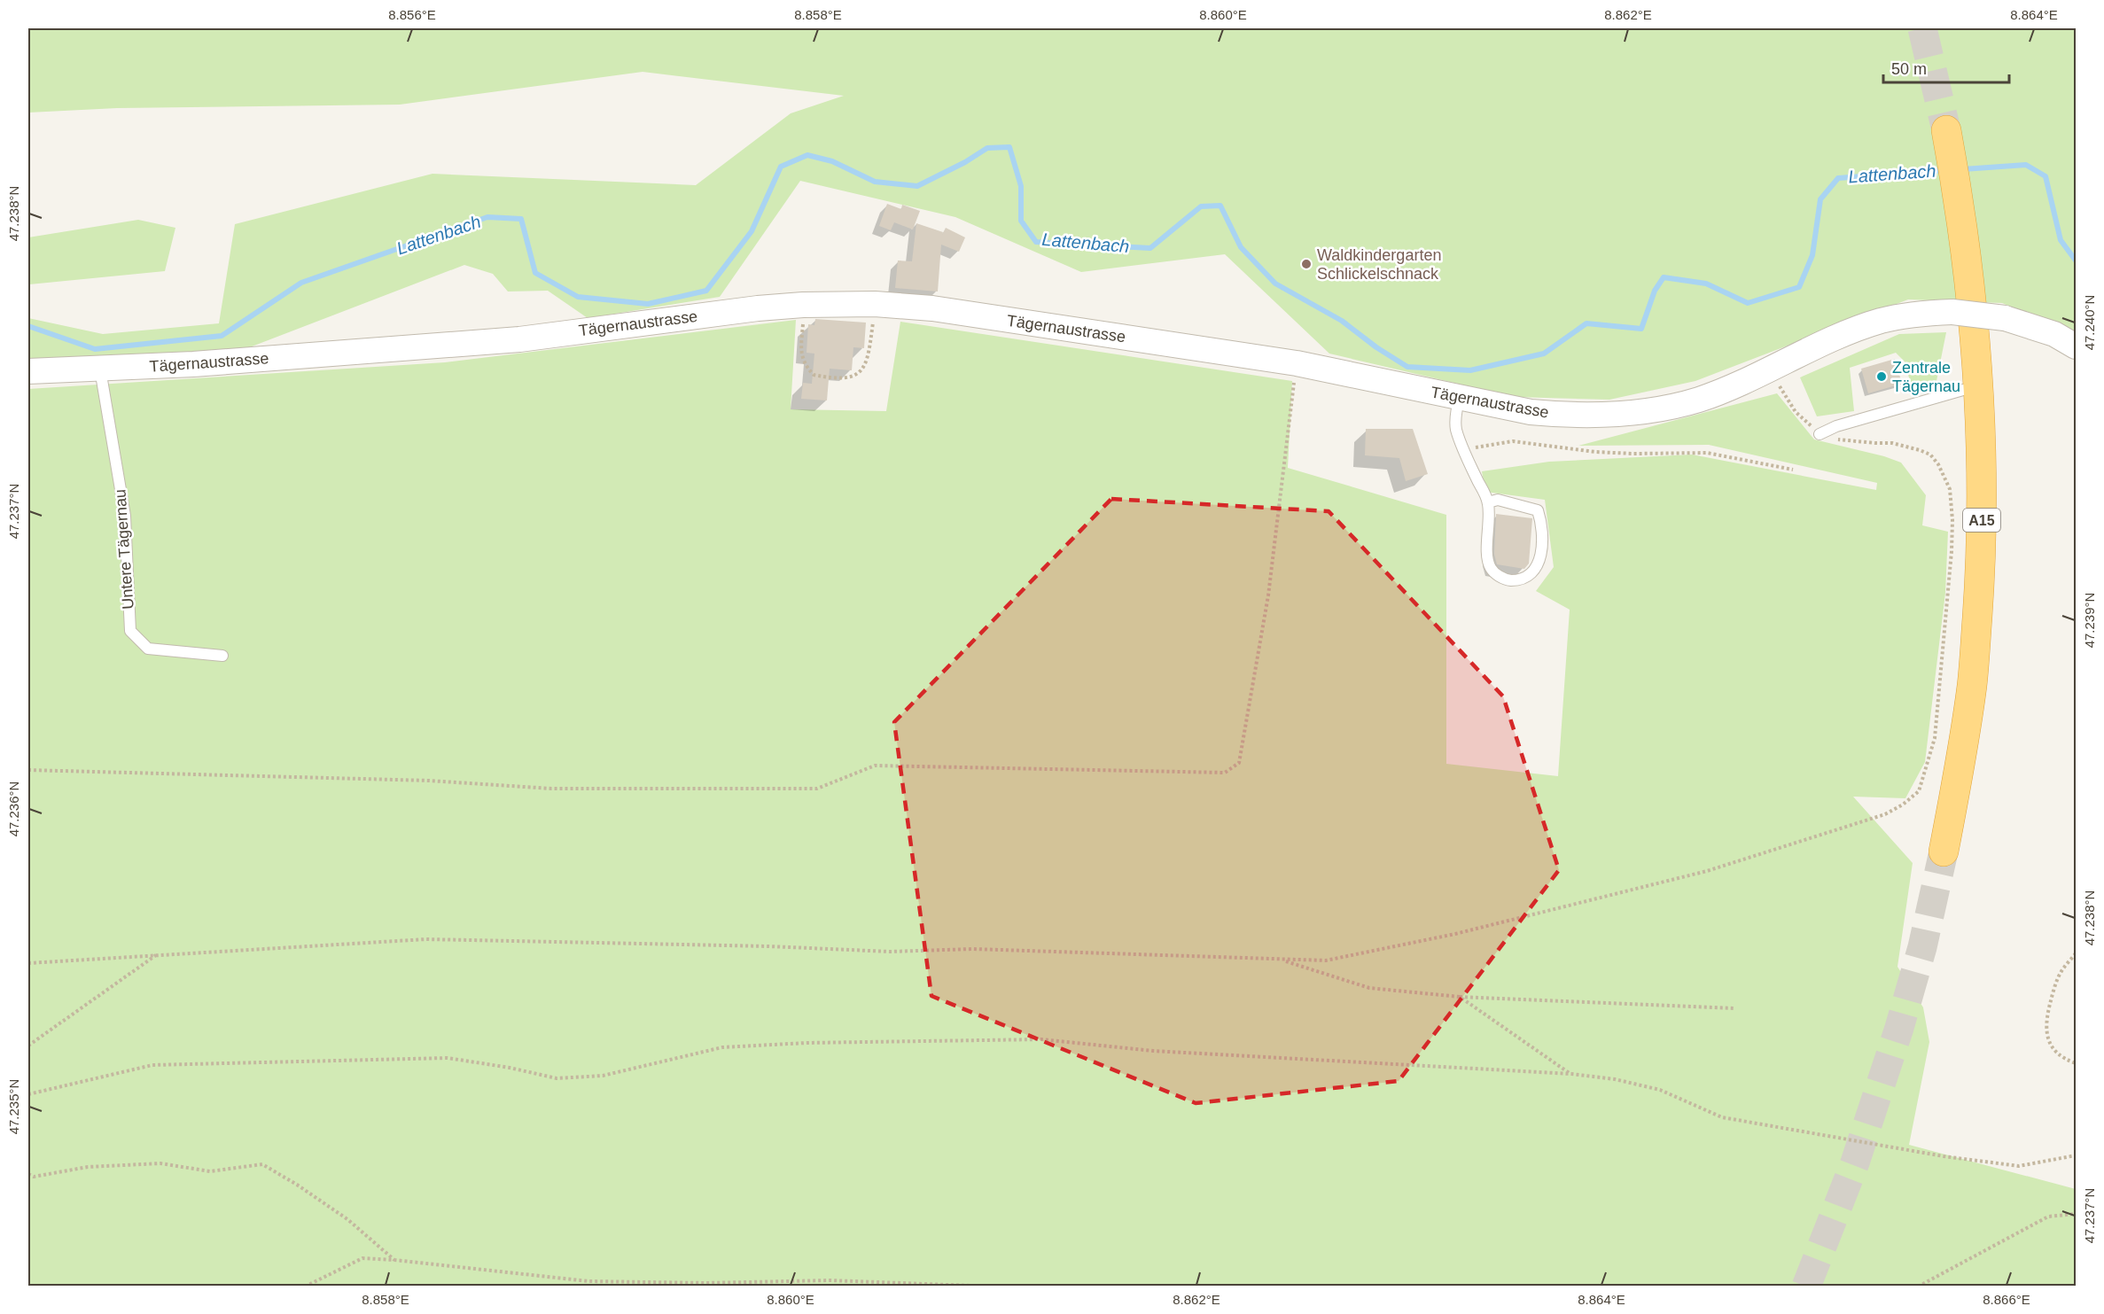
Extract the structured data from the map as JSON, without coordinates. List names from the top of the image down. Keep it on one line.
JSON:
{"streets":{"highway":["A15"],"street":["Tägernaustrasse"],"lane":["Untere Tägernau"]},"crossings":[["Tägernaustrasse","Untere Tägernau"]],"water":["Lattenbach"],"places":["Waldkindergarten Schlickelschnack","Zentrale Tägernau"],"scale_bar":"50 m","coordinates":["8.856°E","8.858°E","8.860°E","8.862°E","8.864°E","47.238°N","47.240°N","47.237°N","47.239°N","47.236°N","47.235°N","8.866°E"]}
